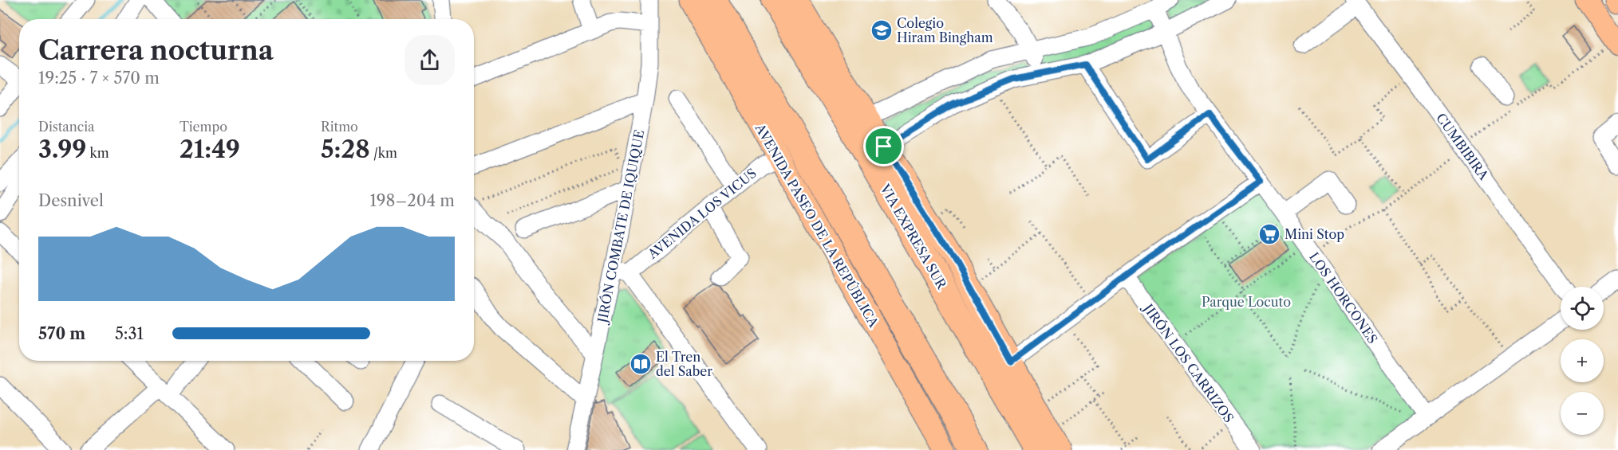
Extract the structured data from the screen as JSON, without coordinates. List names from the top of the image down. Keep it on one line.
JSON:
{"streets":{"highway":["VIA EXPRESA SUR"],"main road":["AVENIDA PASEO DE LA REPÚBLICA"],"street":["CUMBIBIRA","AVENIDA LOS VICUS","JIRÓN COMBATE DE IQUIQUE","LOS HORCONES","JIRÓN LOS CARRIZOS"]},"crossings":[["AVENIDA LOS VICUS","AVENIDA PASEO DE LA REPÚBLICA"]],"parks":["Parque Locuto"],"places":{"school or university":["Colegio Hiram Bingham"],"supermarket":["Mini Stop"],"library":["El Tren del Saber"]},"page":{"heading":["Carrera nocturna","19:25 · 7 × 570 m"],"stats":[["Distancia","3.99 km"],["Tiempo","21:49"],["Ritmo","5:28 /km"]],"chart":["Desnivel","198–204 m"],"map_buttons":["+","−"],"list":[{"name":"570 m","note":"5:31"}]}}
